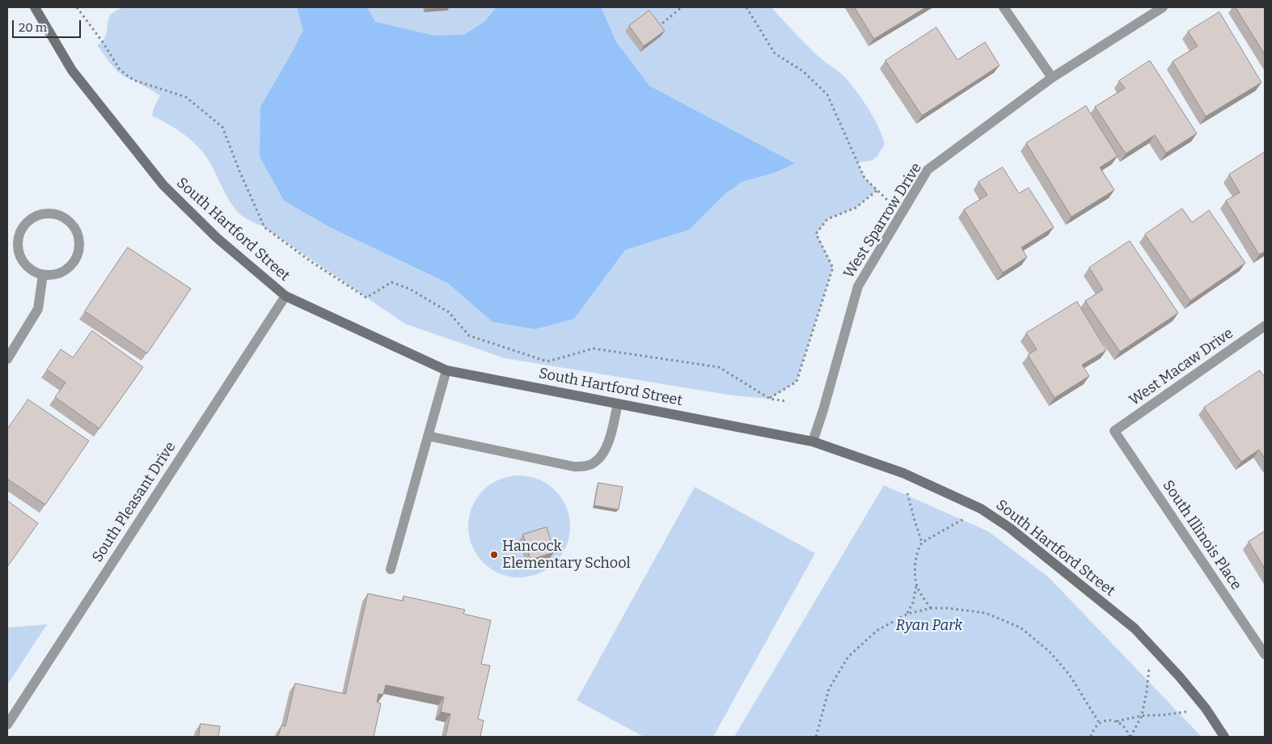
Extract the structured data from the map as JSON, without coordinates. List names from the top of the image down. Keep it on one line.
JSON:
{"streets":{"street":["West Sparrow Drive","South Hartford Street","West Macaw Drive","South Pleasant Drive","South Illinois Place"]},"crossings":[["West Sparrow Drive","South Hartford Street"],["South Hartford Street","South Pleasant Drive"],["West Macaw Drive","South Illinois Place"]],"parks":["Ryan Park"],"places":["Hancock Elementary School"],"scale_bar":"20 m"}
